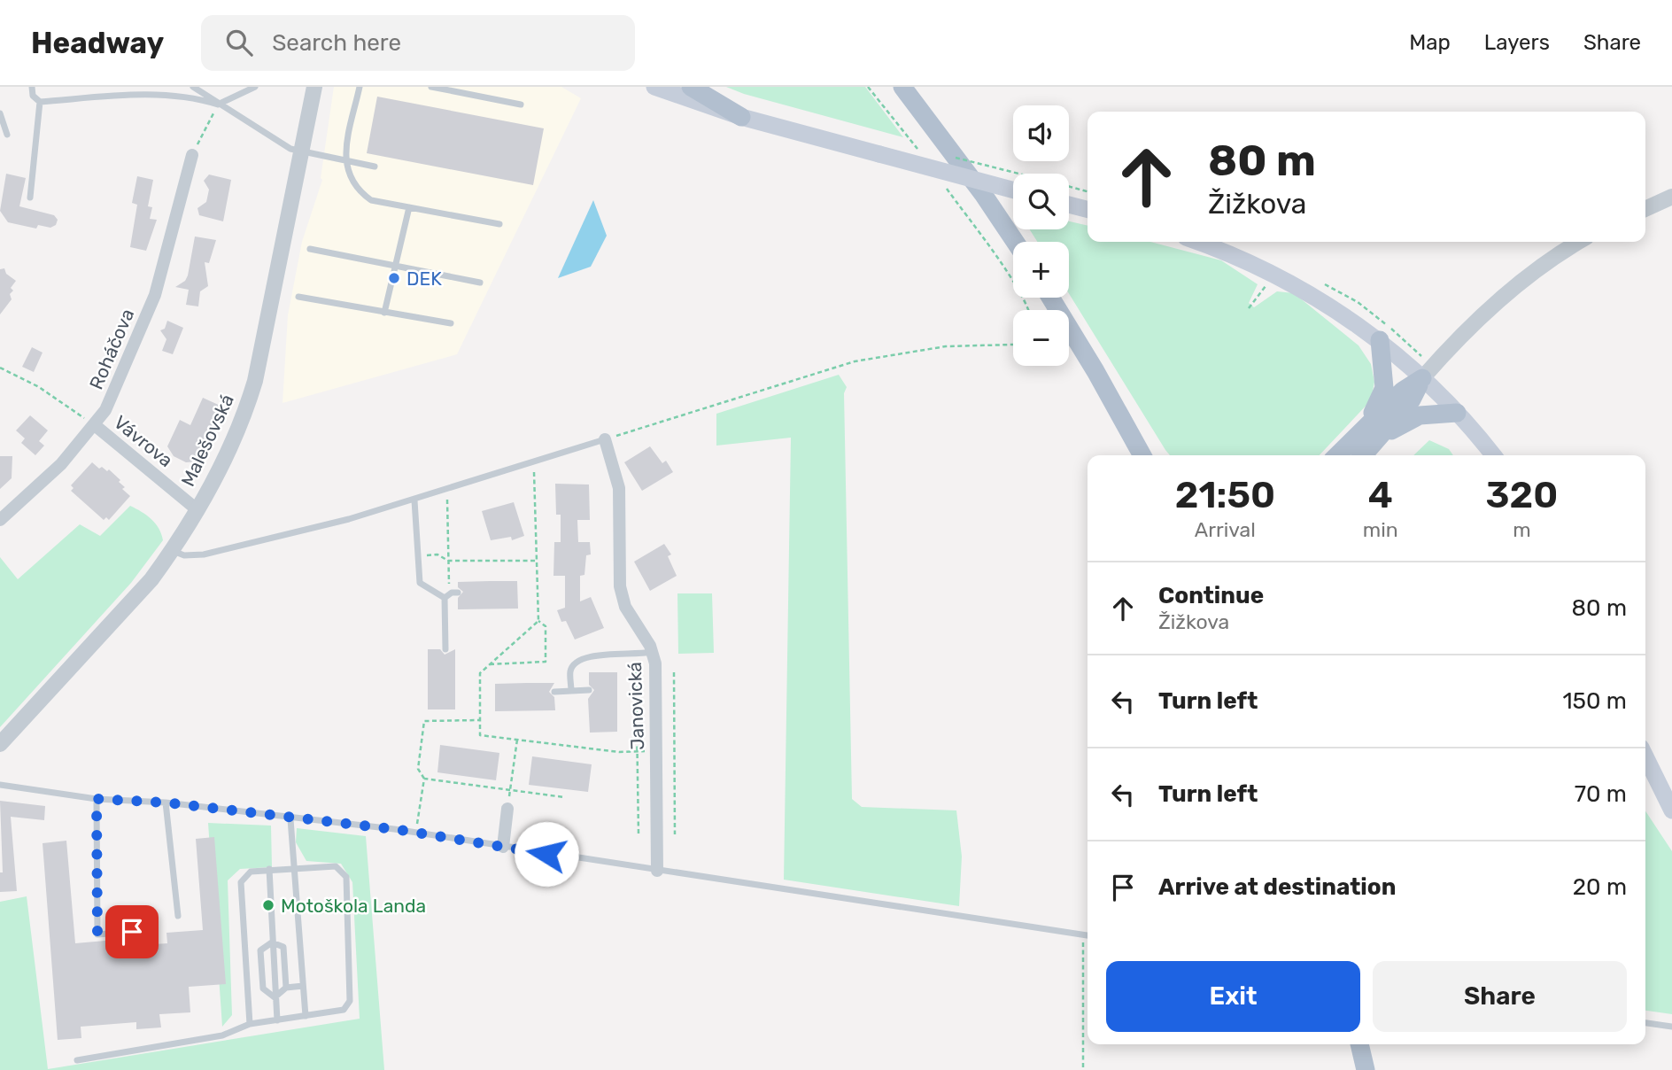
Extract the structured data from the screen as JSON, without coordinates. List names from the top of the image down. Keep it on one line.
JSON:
{"streets":{"street":["Roháčova","Malešovská","Vávrova","Janovická"]},"crossings":[["Roháčova","Vávrova"],["Malešovská","Vávrova"]],"places":["DEK","Motoškola Landa"],"page":{"header":"Headway","search":"Search here","nav":["Map","Layers","Share"],"map_buttons":["+","−"],"turn":["80 m","Žižkova"],"eta":["21:50","Arrival","4","min","320","m"],"list":[{"name":"Continue","note":"Žižkova","value":"80 m"},{"name":"Turn left","value":"150 m"},{"name":"Turn left","value":"70 m"},{"name":"Arrive at destination","value":"20 m"}],"buttons":["Exit","Share"]}}
